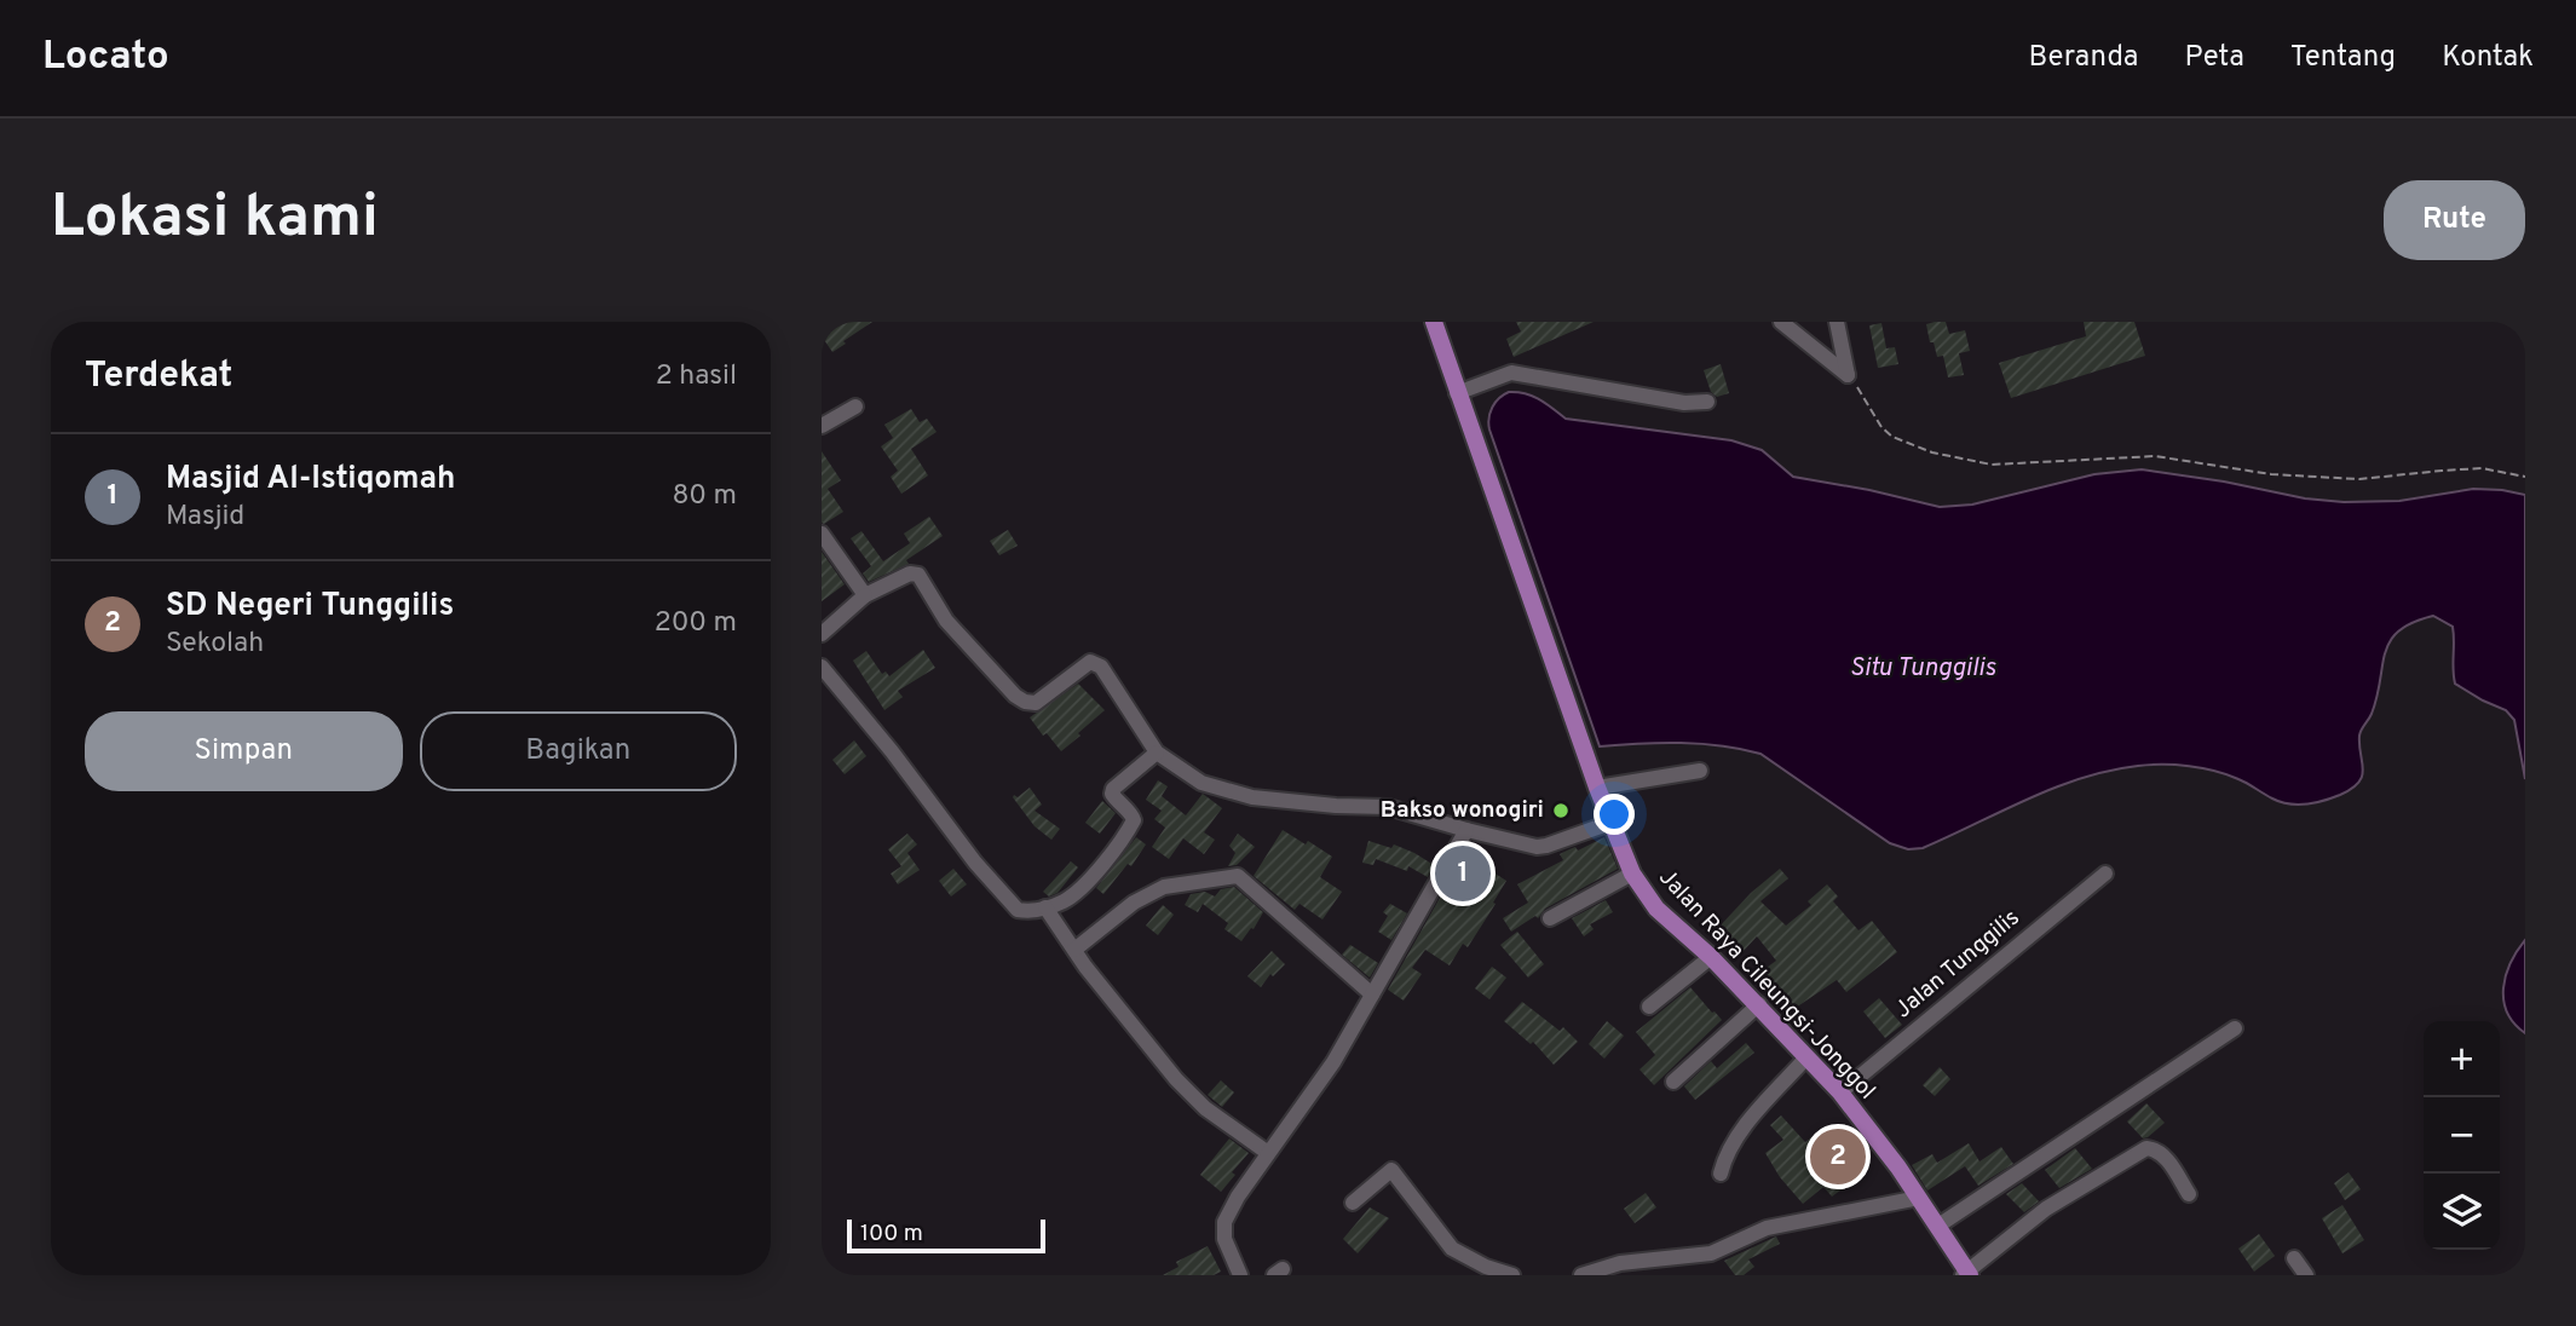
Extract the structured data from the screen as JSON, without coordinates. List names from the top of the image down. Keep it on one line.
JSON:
{"streets":{"main road":["Jalan Raya Cileungsi-Jonggol"],"street":["Jalan Tunggilis"]},"crossings":[["Jalan Tunggilis","Jalan Raya Cileungsi-Jonggol"]],"water":["Situ Tunggilis"],"places":["Bakso wonogiri"],"scale_bar":"100 m","page":{"header":"Locato","nav":["Beranda","Peta","Tentang","Kontak"],"buttons":["Rute",["Simpan","Bagikan"]],"title":"Lokasi kami","heading":["Terdekat","2 hasil"],"list":[{"mark":"1","name":"Masjid Al-Istiqomah","note":"Masjid","value":"80 m"},{"mark":"2","name":"SD Negeri Tunggilis","note":"Sekolah","value":"200 m"}],"pins":["1","2"],"map_buttons":["+","−"],"scale":"100 m"}}
